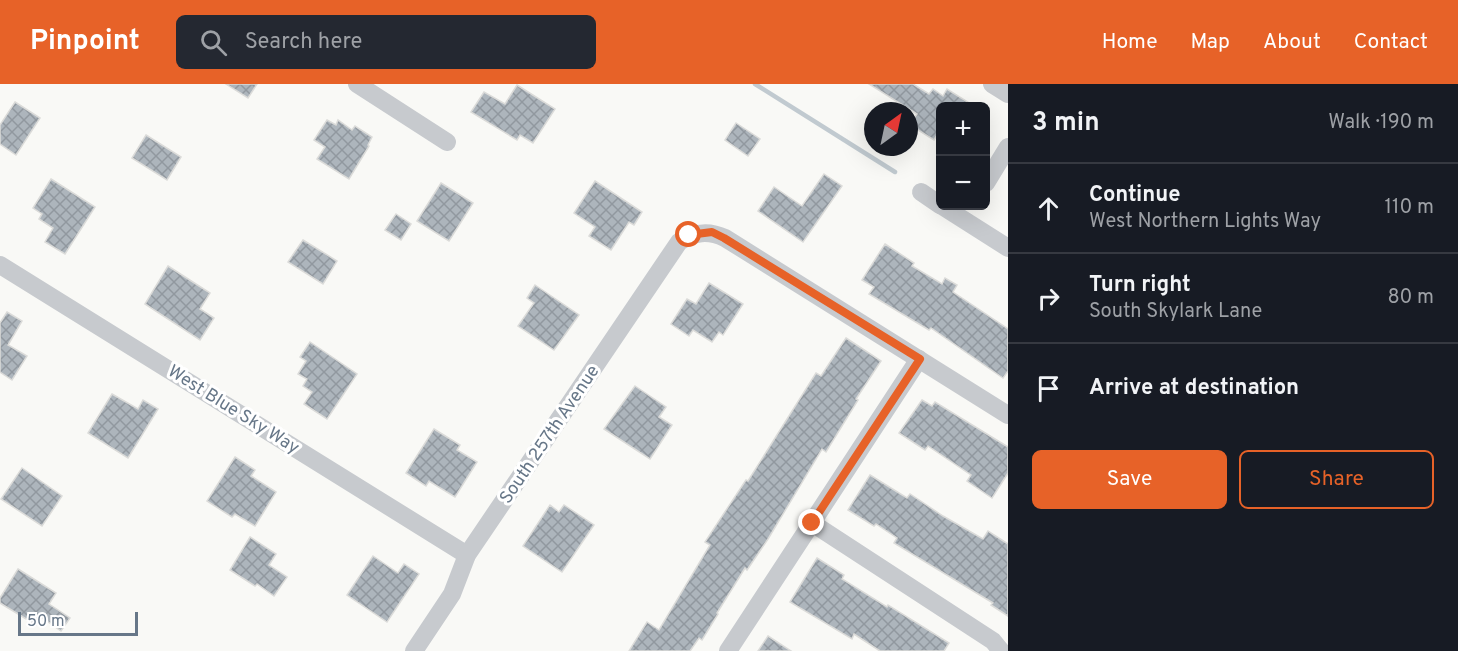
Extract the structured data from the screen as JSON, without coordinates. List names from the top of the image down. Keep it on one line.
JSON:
{"streets":{"street":["West Blue Sky Way","South 257th Avenue"]},"crossings":[["West Blue Sky Way","South 257th Avenue"]],"scale_bar":"50 m","north":"top right","page":{"header":"Pinpoint","search":"Search here","nav":["Home","Map","About","Contact"],"heading":["3 min","Walk · 190 m"],"map_buttons":["+","−"],"list":[["Continue","West Northern Lights Way","110 m"],["Turn right","South Skylark Lane","80 m"],"Arrive at destination"],"buttons":["Save","Share"],"scale":"50 m"}}
